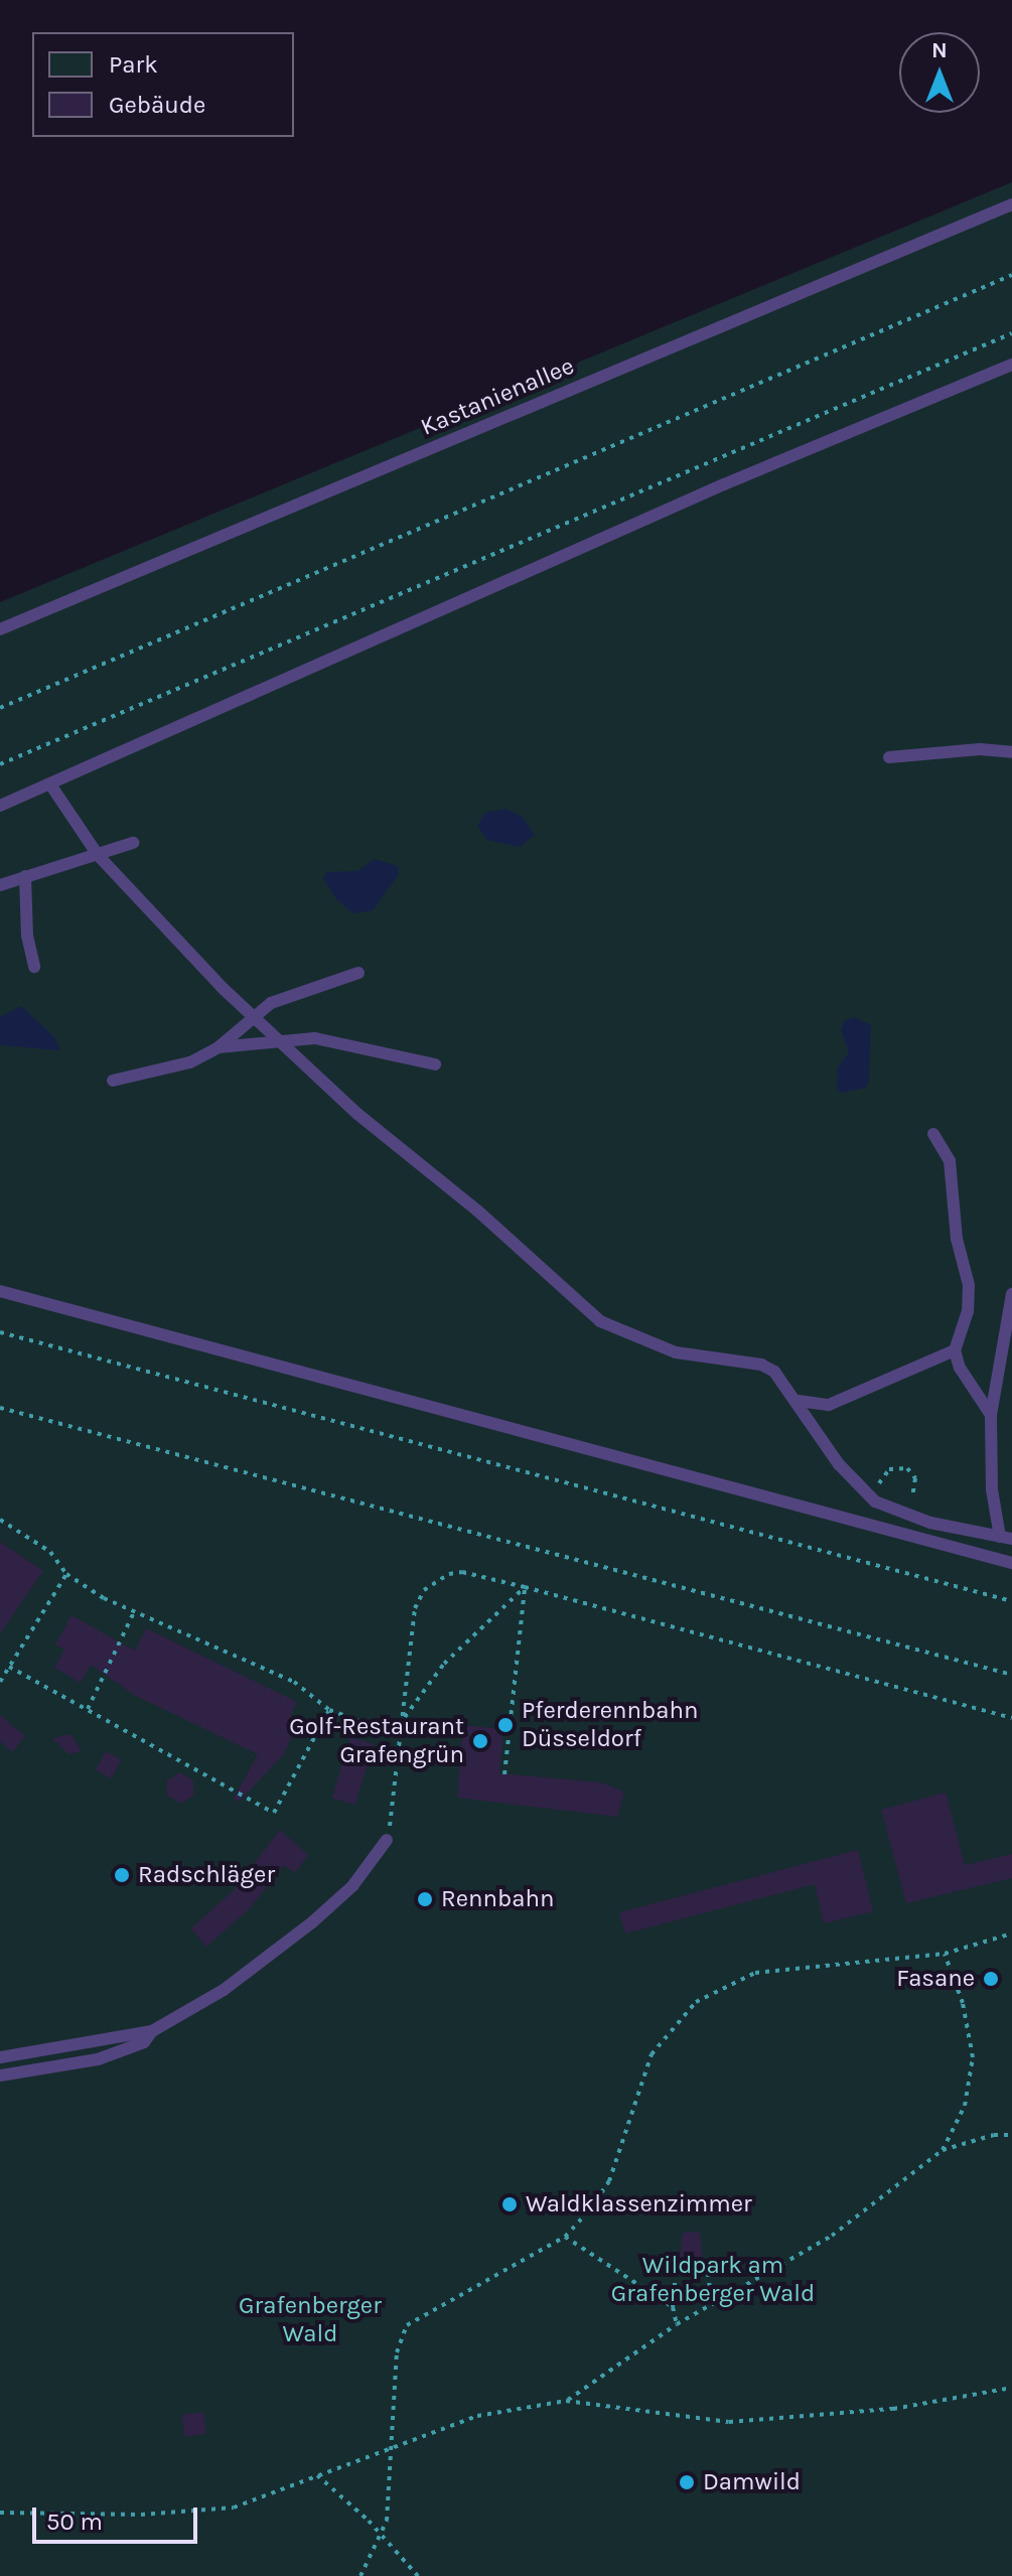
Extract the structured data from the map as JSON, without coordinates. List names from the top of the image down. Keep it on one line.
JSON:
{"streets":{"lane":["Kastanienallee"]},"parks":["Wildpark am Grafenberger Wald","Grafenberger Wald"],"places":["Pferderennbahn Düsseldorf","Golf-Restaurant Grafengrün","Radschläger","Rennbahn","Fasane","Waldklassenzimmer","Damwild"],"legend":["Park","Gebäude"],"scale_bar":"50 m","north":"top"}
